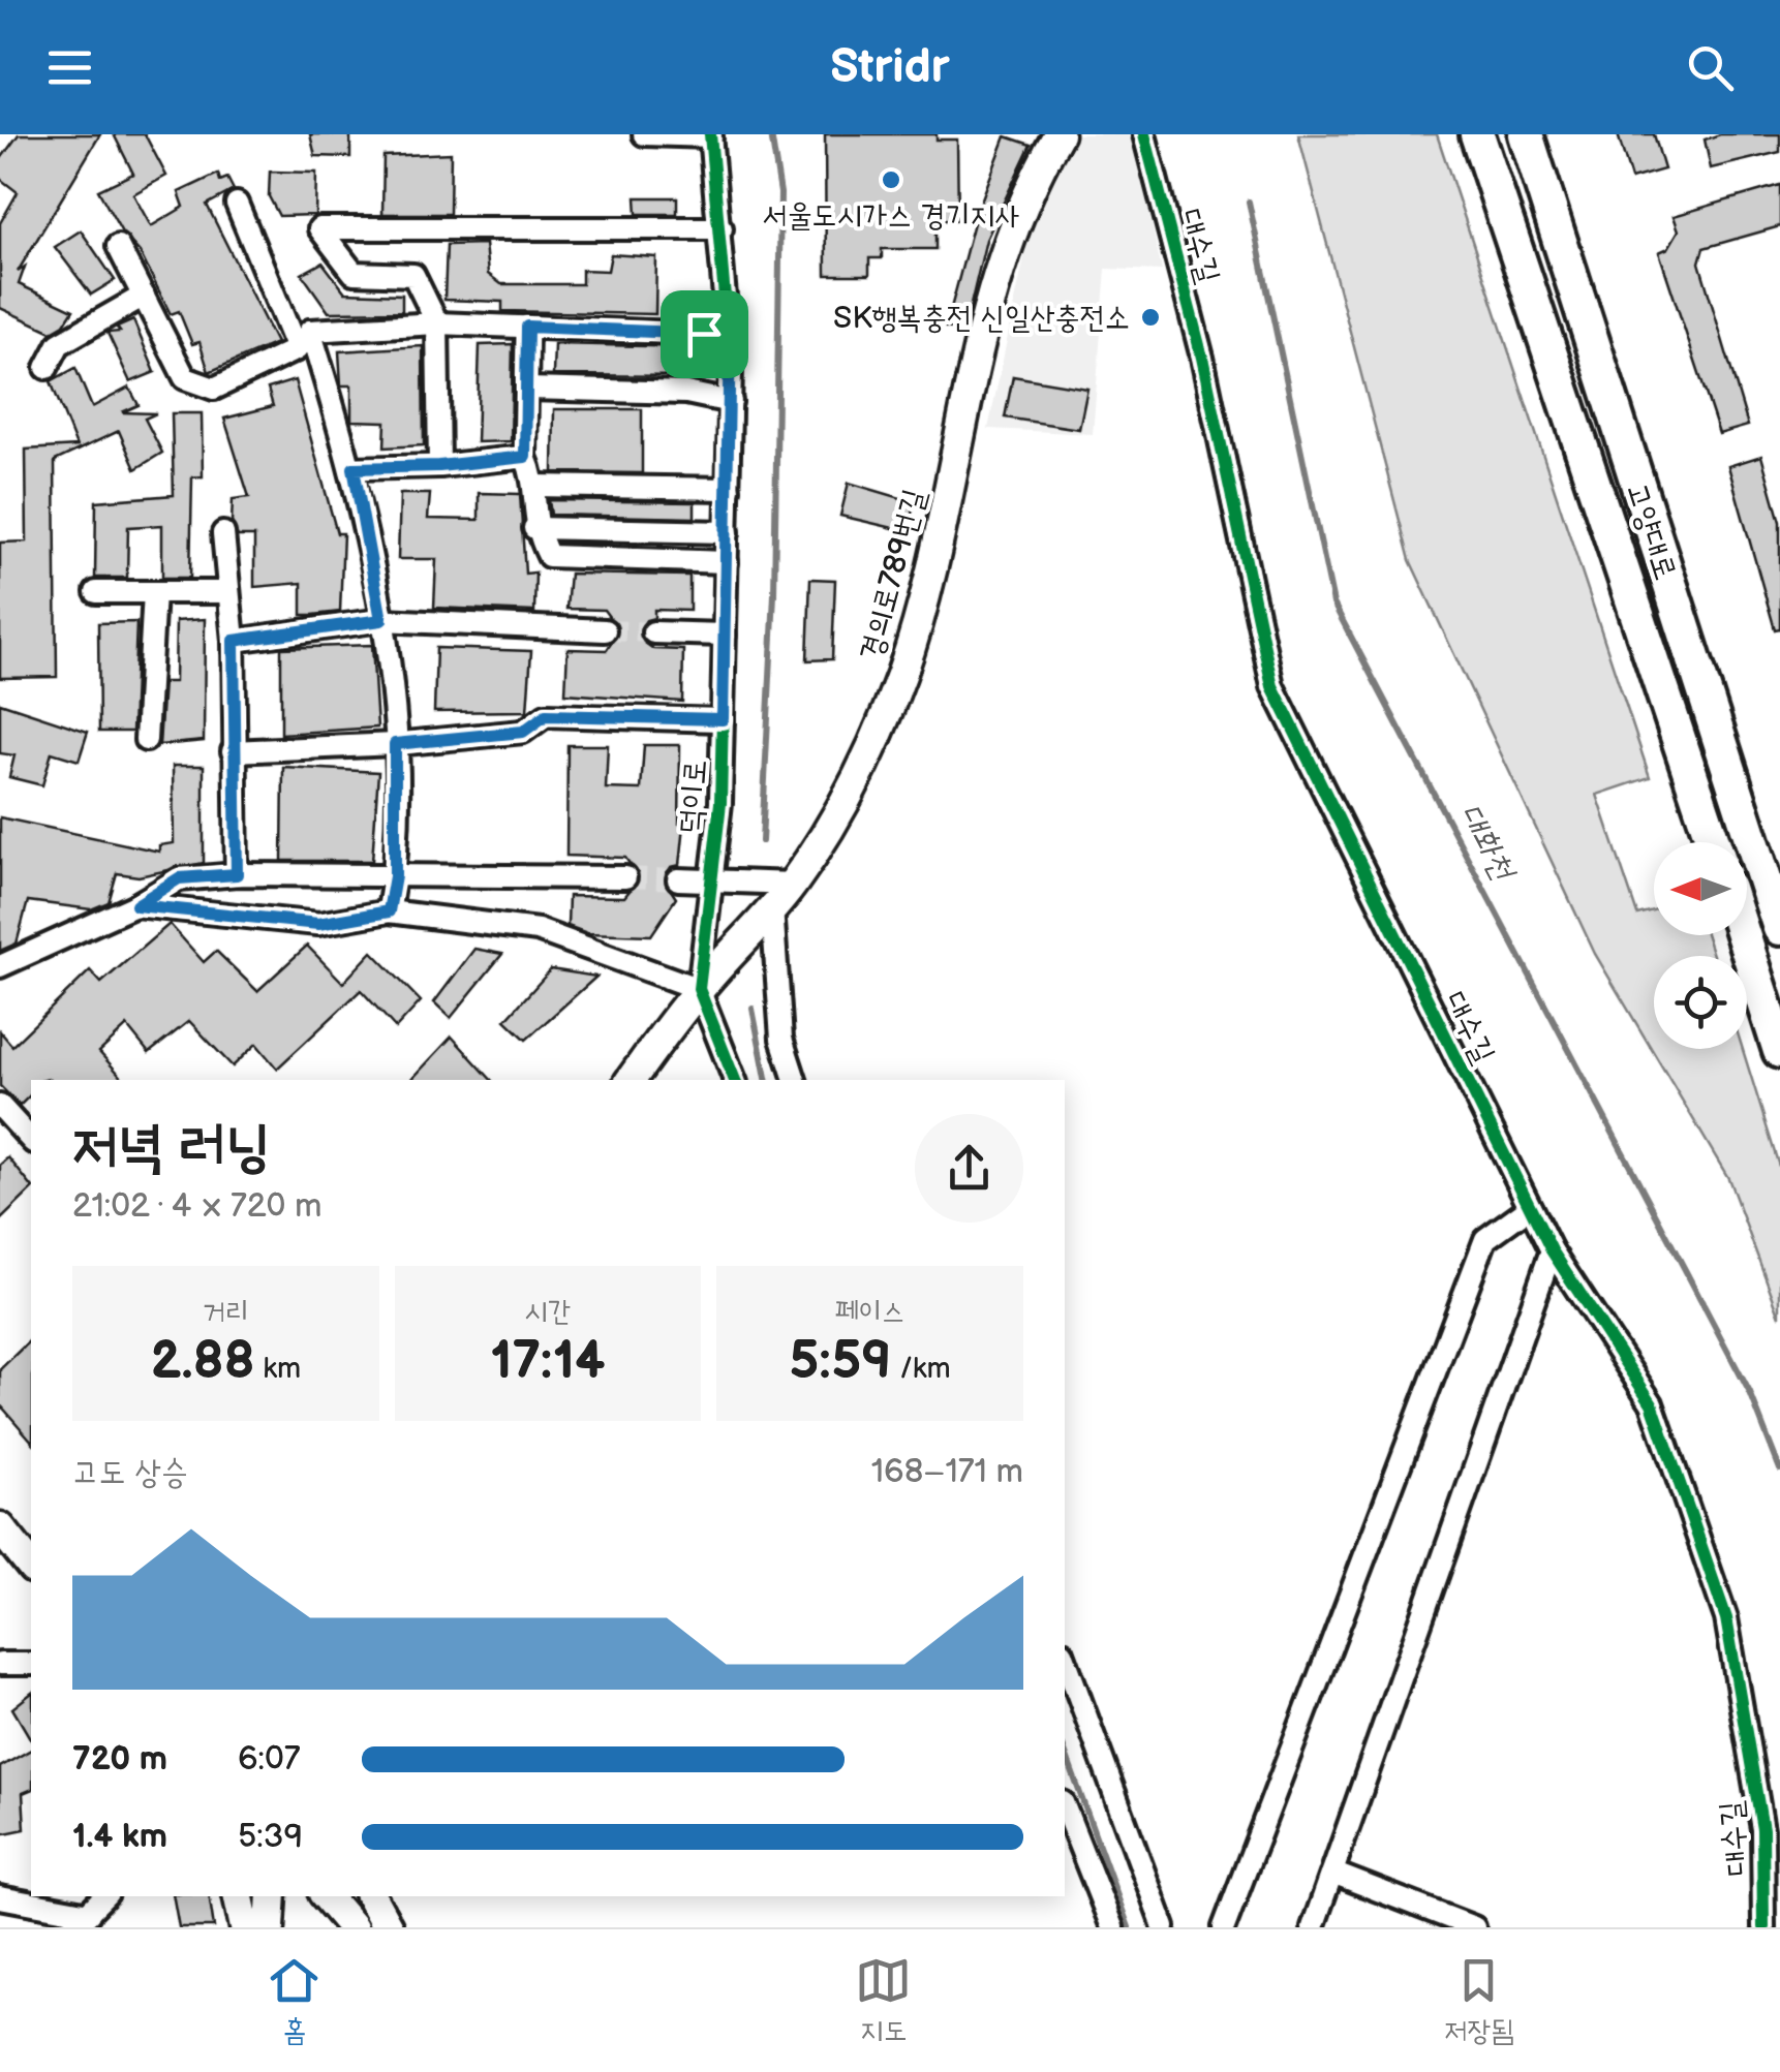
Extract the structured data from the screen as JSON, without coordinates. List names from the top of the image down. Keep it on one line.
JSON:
{"streets":{"main road":["고양대로","경의로789번길"],"street":["대수길","덕이로"]},"crossings":[["경의로789번길","덕이로"]],"water":["대화천"],"places":["서울도시가스 경기지사","SK행복충전 신일산충전소"],"north":"left","page":{"header":"Stridr","heading":["저녁 러닝","21:02 · 4 × 720 m"],"stats":[["거리","2.88 km"],["시간","17:14"],["페이스","5:59 /km"]],"chart":["고도 상승","168–171 m"],"list":[{"name":"720 m","note":"6:07"},{"name":"1.4 km","note":"5:39"}],"tabs":["홈","지도","저장됨"]}}
